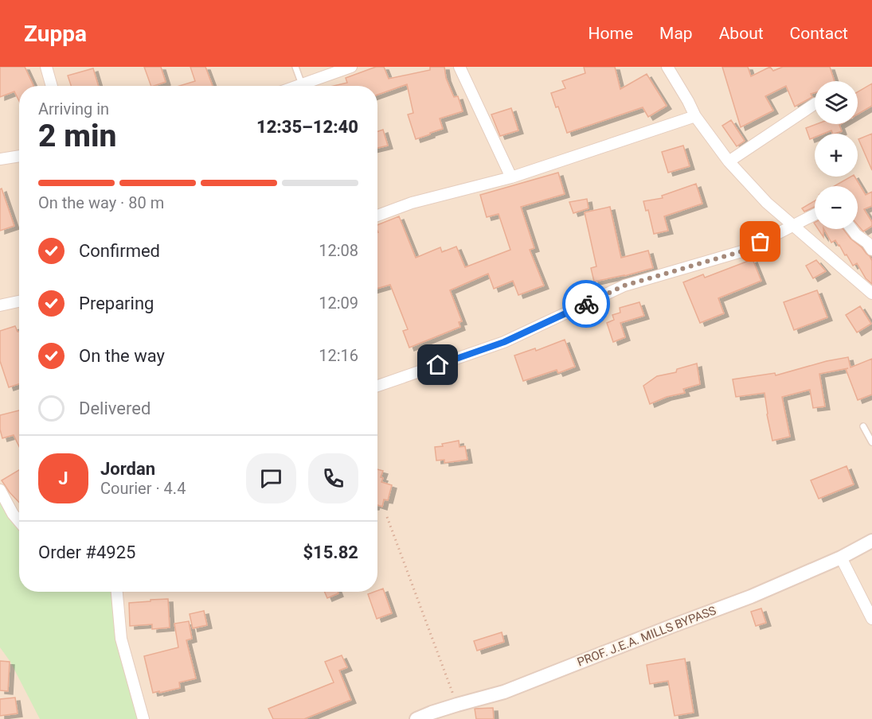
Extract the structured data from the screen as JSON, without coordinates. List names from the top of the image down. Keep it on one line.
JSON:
{"streets":{"street":["PROF. J.E.A. MILLS BYPASS"]},"page":{"header":"Zuppa","nav":["Home","Map","About","Contact"],"map_buttons":["+","−"],"heading":["2 min","Arriving in","12:35–12:40"],"panel":["Jordan","Courier · 4.4","Order #4925","$15.82"],"bar":"On the way · 80 m","list":[["Confirmed","12:08"],["Preparing","12:09"],["On the way","12:16"],"Delivered"],"round":"J"}}
